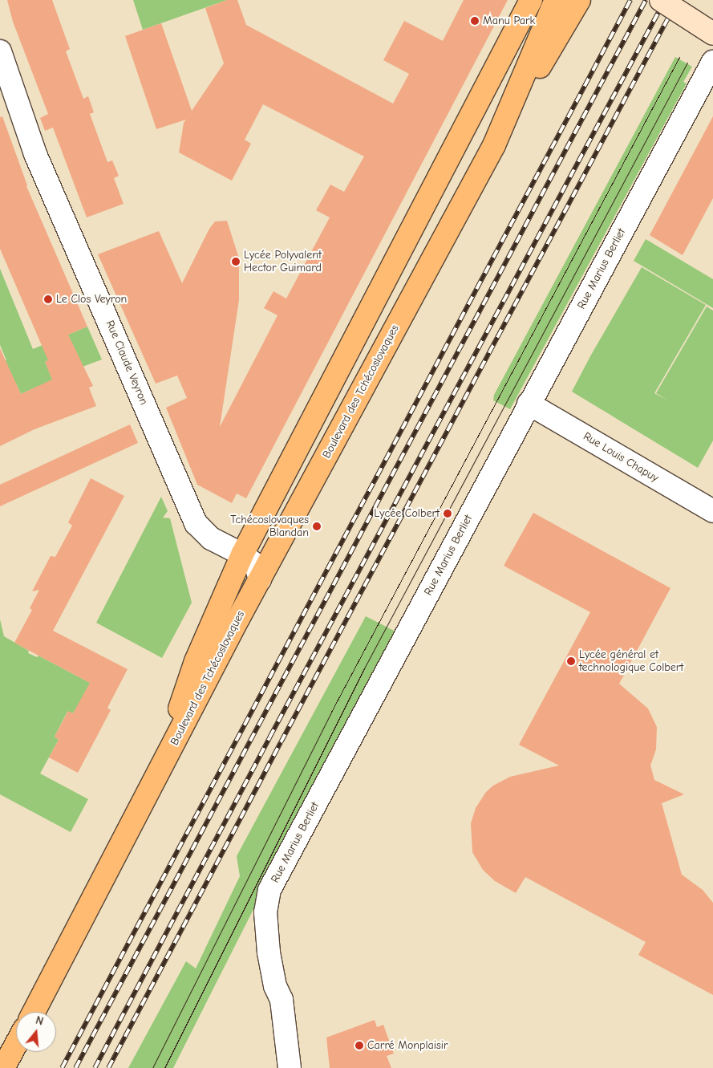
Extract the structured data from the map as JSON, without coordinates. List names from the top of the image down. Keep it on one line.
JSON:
{"streets":{"main road":["Boulevard des Tchécoslovaques"],"street":["Rue Marius Berliet","Rue Claude Veyron","Rue Louis Chapuy"]},"crossings":[["Rue Marius Berliet","Rue Louis Chapuy"],["Rue Claude Veyron","Boulevard des Tchécoslovaques"]],"places":["Manu Park","Lycée Polyvalent Hector Guimard","Le Clos Veyron","Lycée Colbert","Tchécoslovaques Blandan","Lycée général et technologique Colbert","Carré Monplaisir"],"north":"top"}
